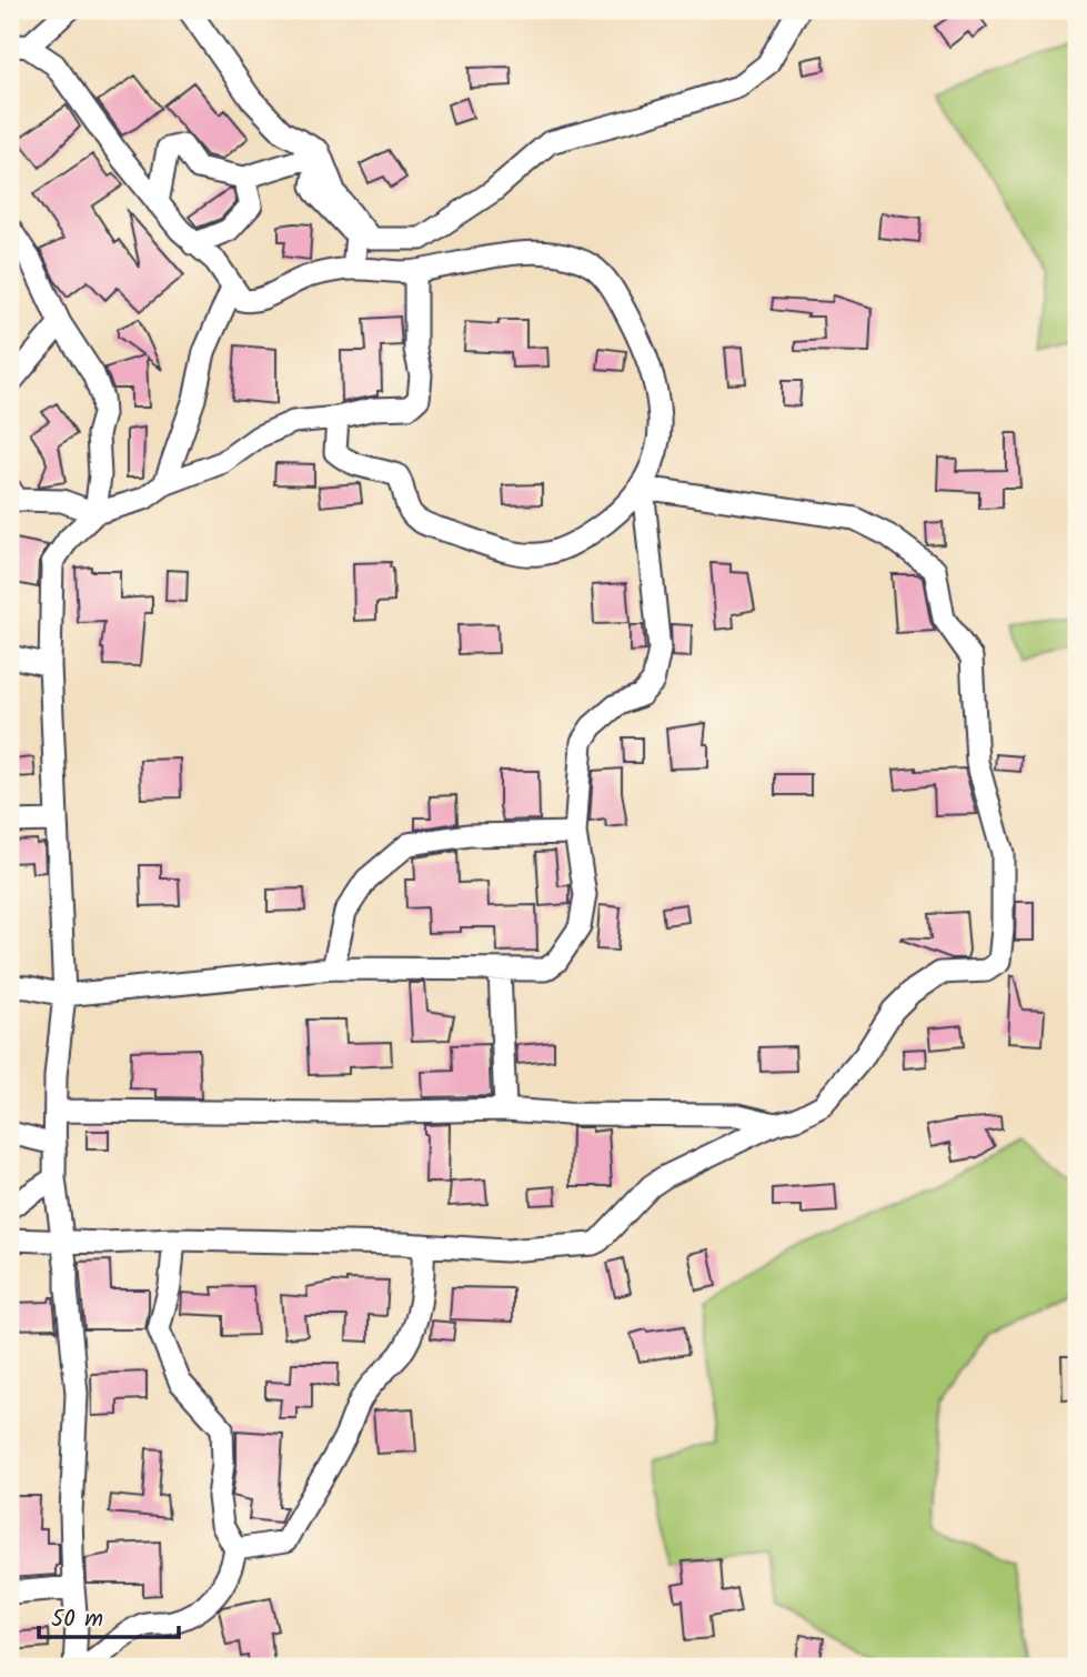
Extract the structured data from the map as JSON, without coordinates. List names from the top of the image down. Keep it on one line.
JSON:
{"scale_bar":"50 m"}
